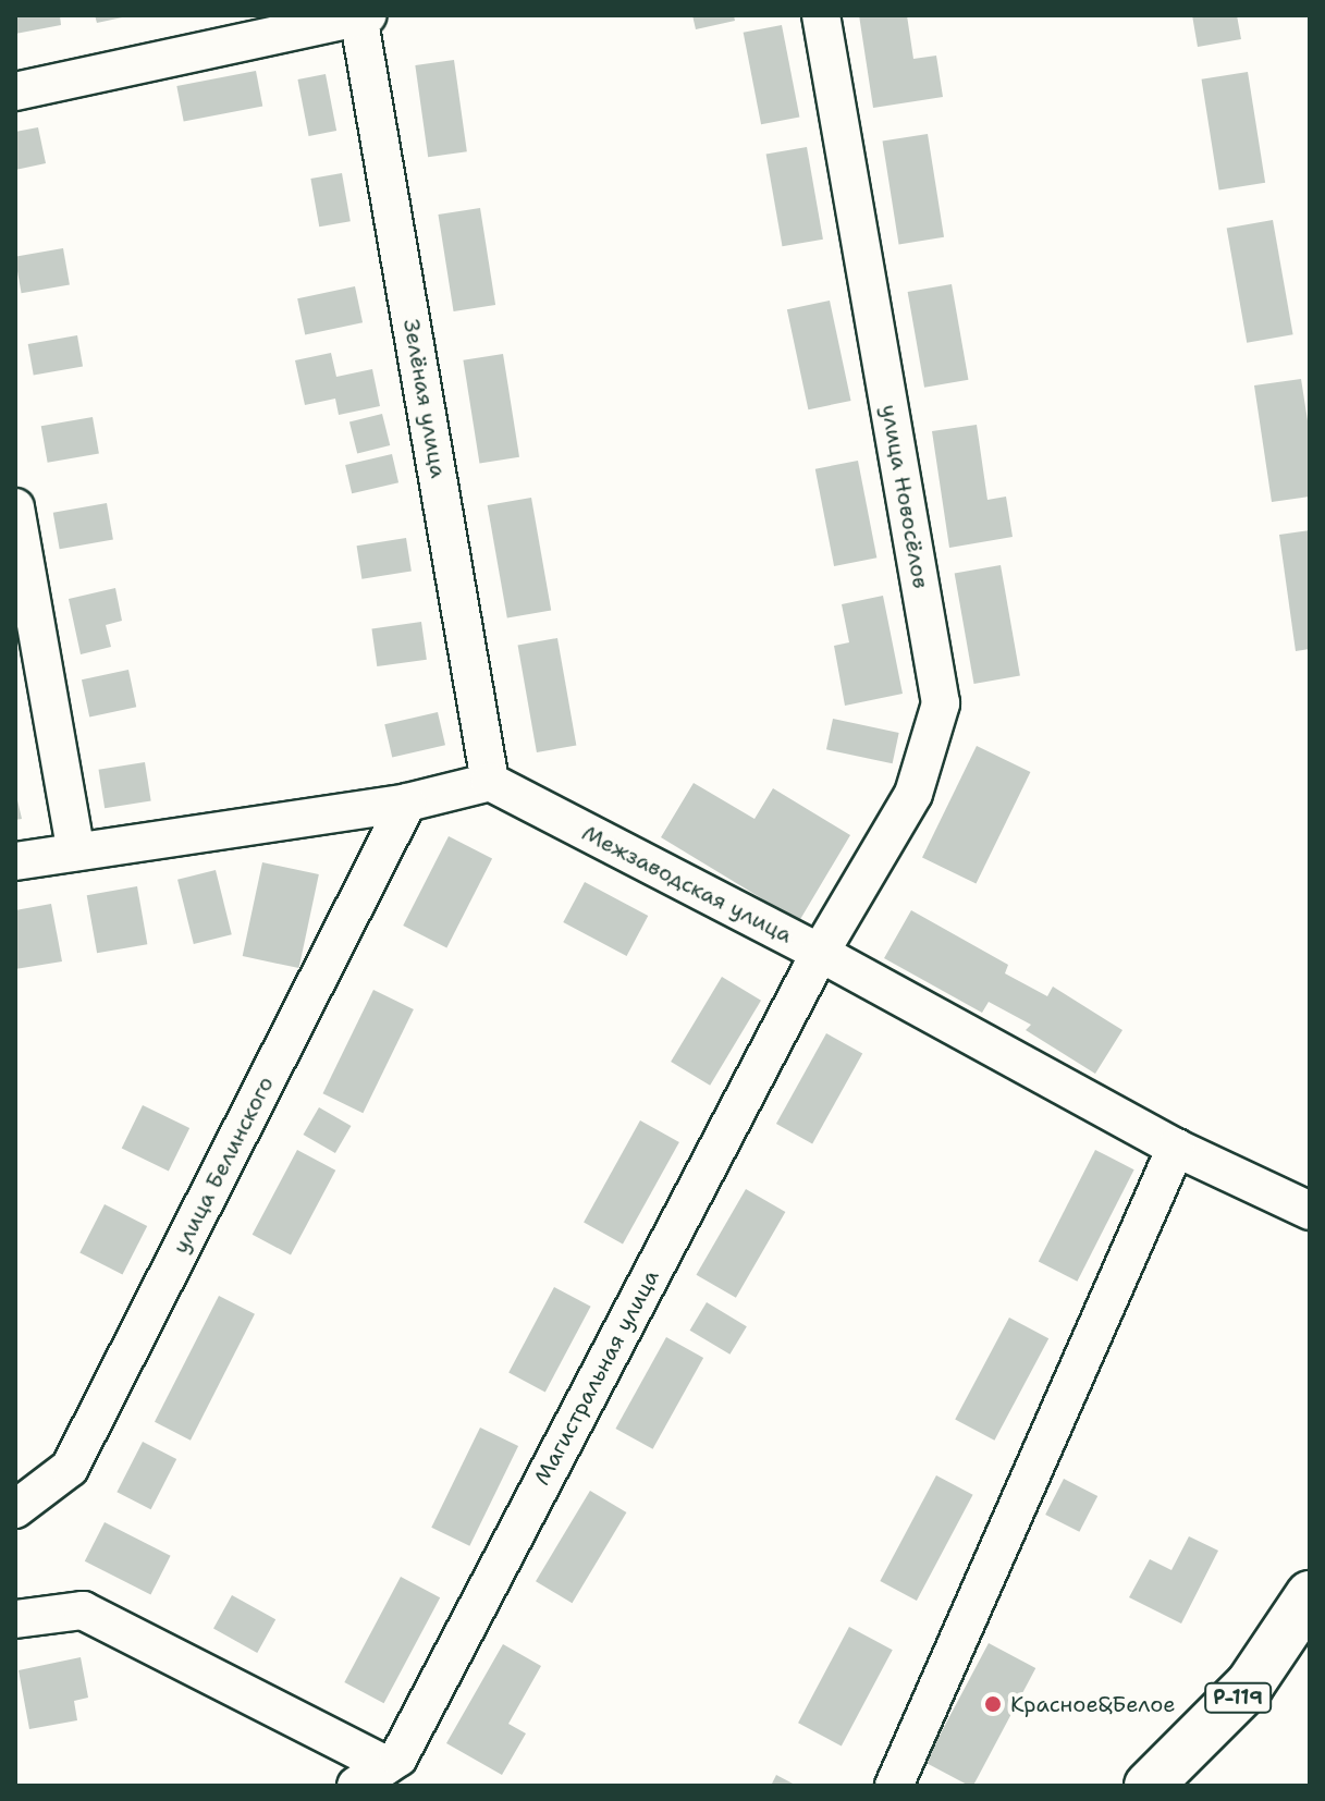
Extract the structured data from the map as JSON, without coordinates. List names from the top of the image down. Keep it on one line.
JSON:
{"streets":{"highway":["Р-119"],"street":["Зелёная улица","улица Новосёлов","Межзаводская улица","улица Белинского","Магистральная улица"]},"crossings":[["Зелёная улица","Межзаводская улица"],["улица Новосёлов","Межзаводская улица"],["улица Новосёлов","Магистральная улица"],["Межзаводская улица","Магистральная улица"]],"places":["Красное&Белое"]}
